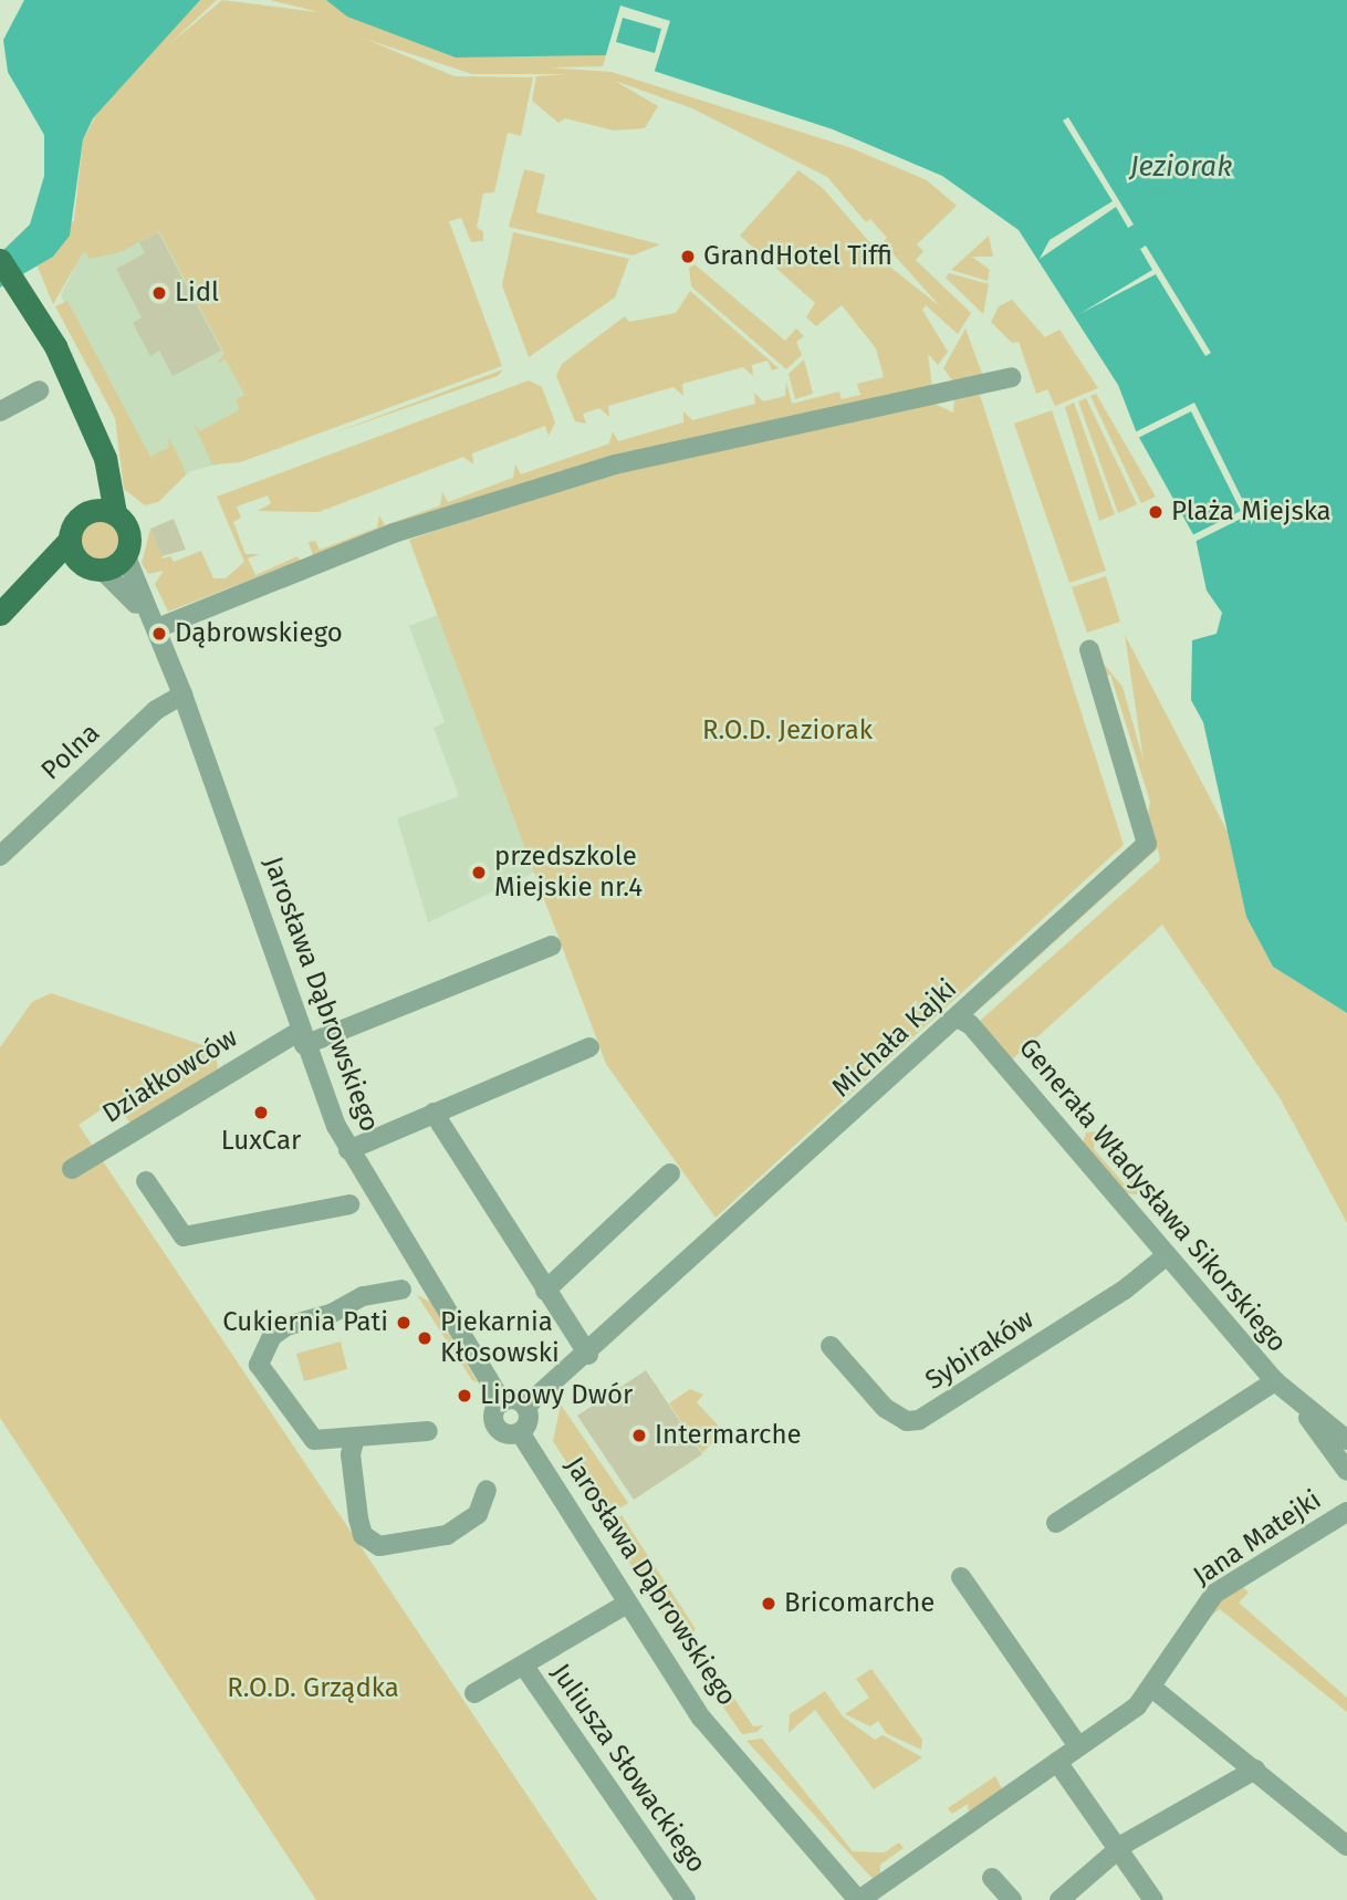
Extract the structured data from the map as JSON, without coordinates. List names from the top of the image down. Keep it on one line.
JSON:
{"streets":{"street":["Polna","Jarosława Dąbrowskiego","Michała Kajki","Działkowców","Generała Władysława Sikorskiego","Sybiraków","Jana Matejki","Juliusza Słowackiego"]},"crossings":[["Polna","Jarosława Dąbrowskiego"],["Jarosława Dąbrowskiego","Michała Kajki"],["Jarosława Dąbrowskiego","Działkowców"],["Jarosława Dąbrowskiego","Jana Matejki"],["Michała Kajki","Generała Władysława Sikorskiego"],["Generała Władysława Sikorskiego","Sybiraków"]],"water":["Jeziorak"],"parks":["R.O.D. Jeziorak","R.O.D. Grządka"],"places":["GrandHotel Tiffi","Lidl","Plaża Miejska","Dąbrowskiego","przedszkole Miejskie nr.4","LuxCar","Cukiernia Pati","Piekarnia Kłosowski","Lipowy Dwór","Intermarche","Bricomarche"]}
